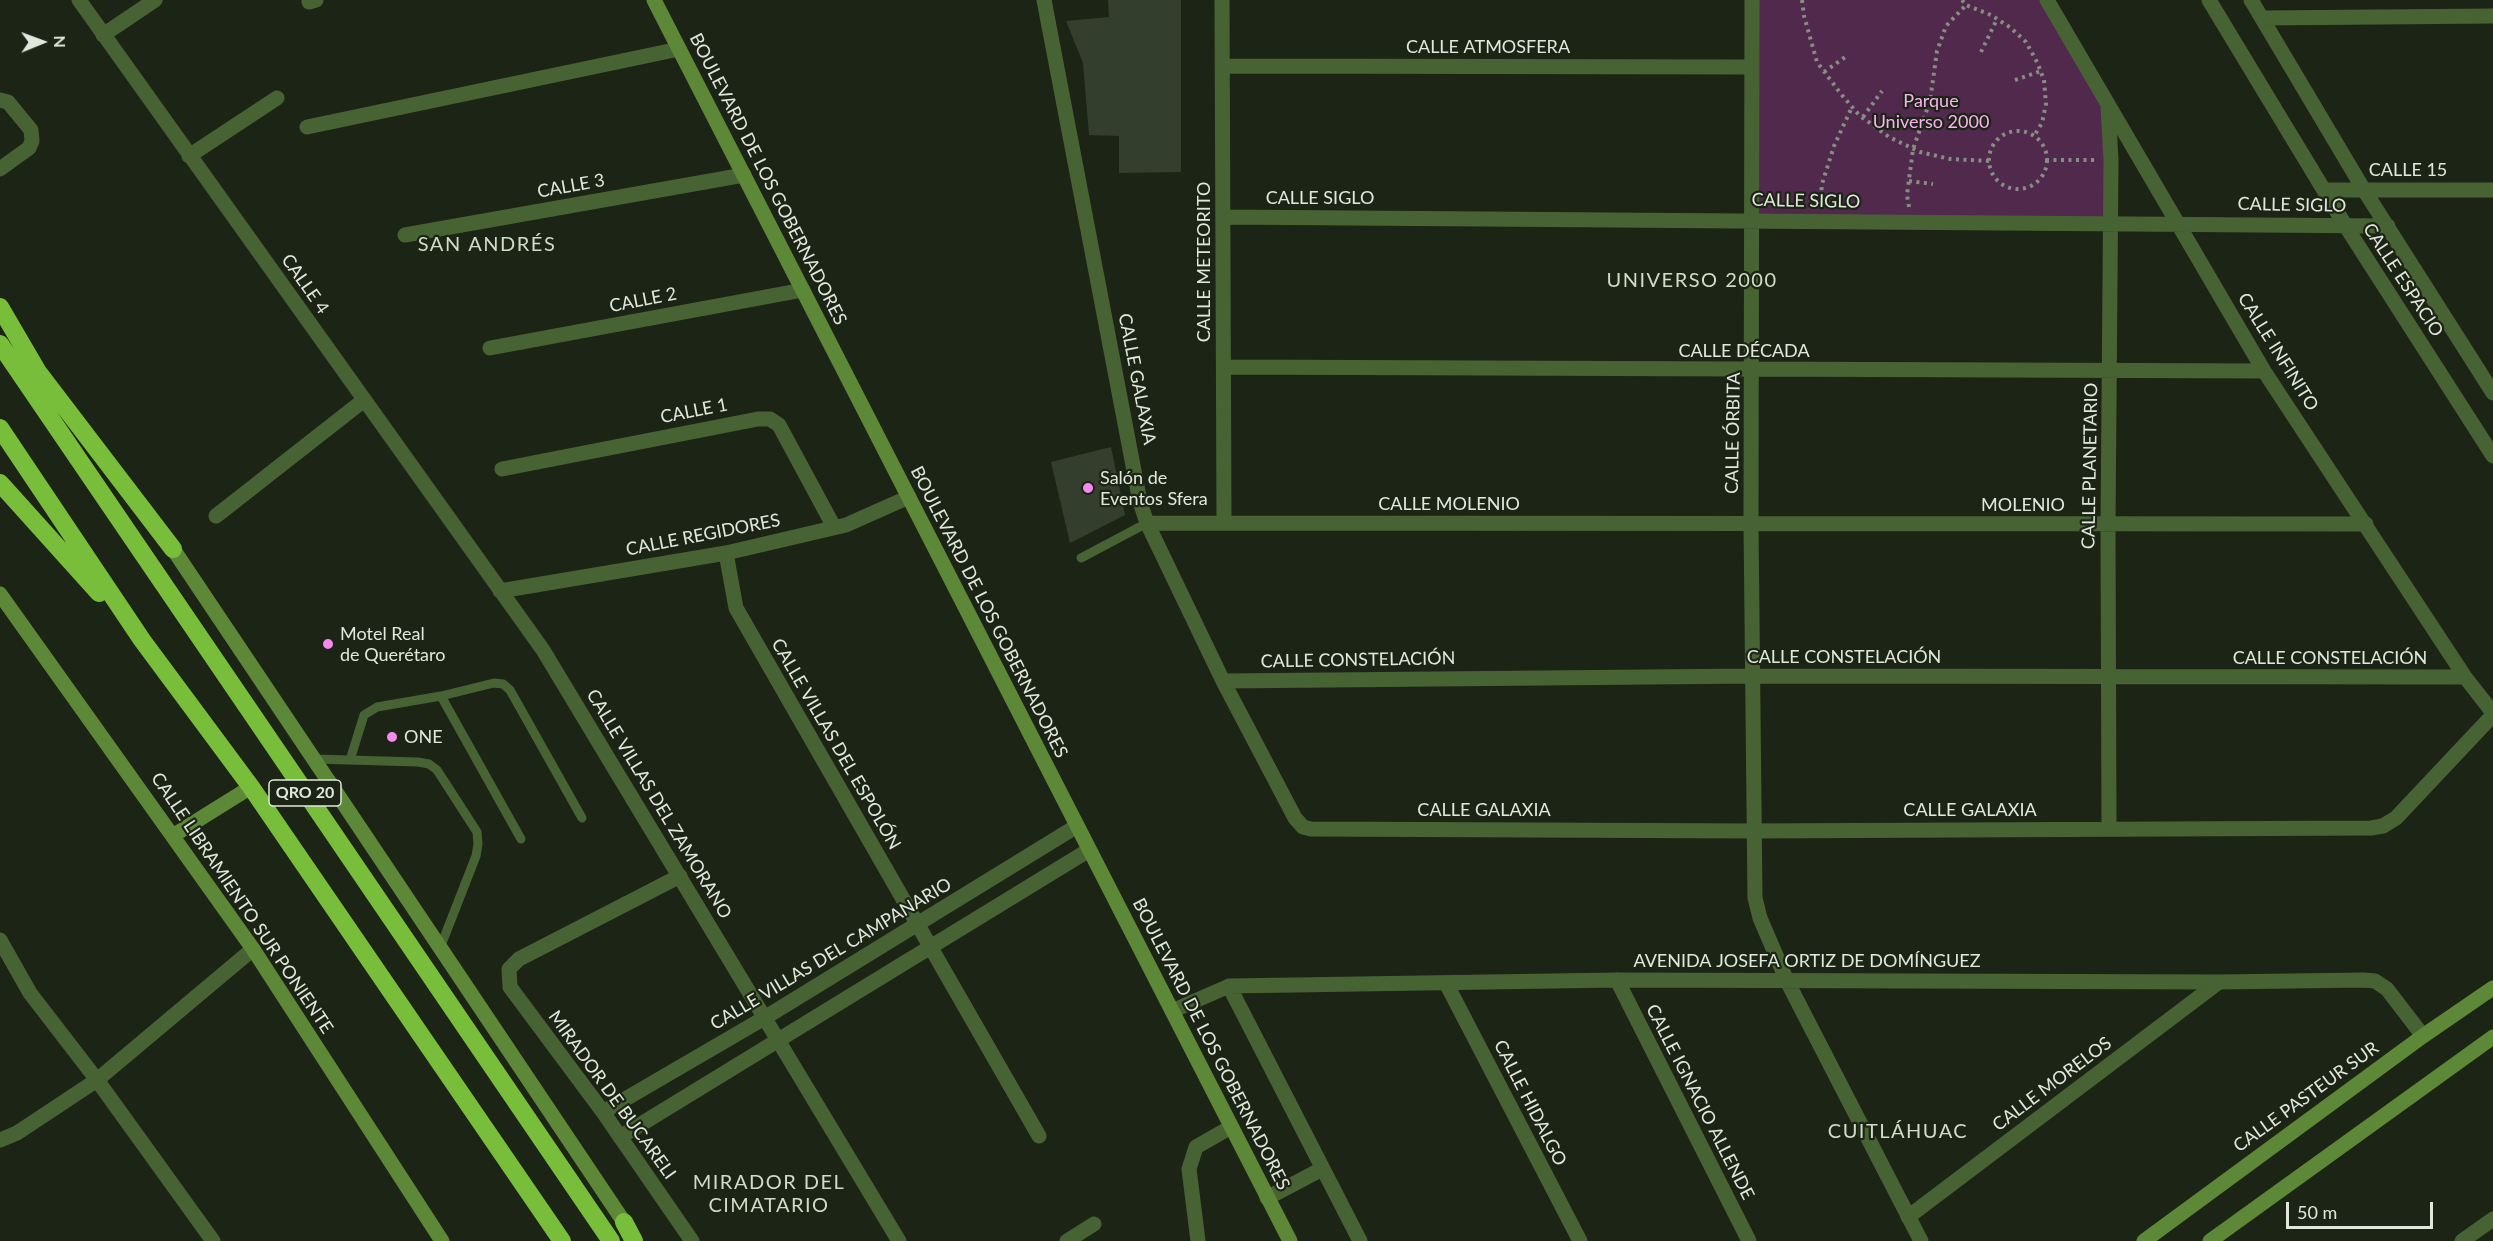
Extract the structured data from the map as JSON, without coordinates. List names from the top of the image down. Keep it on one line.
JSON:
{"streets":{"highway":["QRO 20"],"street":["CALLE ATMOSFERA","CALLE 15","BOULEVARD DE LOS GOBERNADORES","CALLE 3","CALLE SIGLO","CALLE METEORITO","CALLE ESPACIO","CALLE 4","CALLE 2","CALLE DÉCADA","CALLE INFINITO","CALLE GALAXIA","CALLE 1","CALLE ÓRBITA","CALLE PLANETARIO","CALLE MOLENIO","MOLENIO","CALLE REGIDORES","CALLE CONSTELACIÓN","CALLE VILLAS DEL ESPOLÓN","CALLE VILLAS DEL ZAMORANO","CALLE LIBRAMIENTO SUR PONIENTE","CALLE VILLAS DEL CAMPANARIO","AVENIDA JOSEFA ORTIZ DE DOMÍNGUEZ","CALLE MORELOS","MIRADOR DE BUCARELI","CALLE PASTEUR SUR","CALLE IGNACIO ALLENDE","CALLE HIDALGO"]},"crossings":[["CALLE ATMOSFERA","CALLE METEORITO"],["CALLE ATMOSFERA","CALLE ÓRBITA"],["CALLE 15","CALLE ESPACIO"],["BOULEVARD DE LOS GOBERNADORES","CALLE 3"],["BOULEVARD DE LOS GOBERNADORES","CALLE 2"],["BOULEVARD DE LOS GOBERNADORES","CALLE REGIDORES"],["BOULEVARD DE LOS GOBERNADORES","CALLE VILLAS DEL CAMPANARIO"],["BOULEVARD DE LOS GOBERNADORES","AVENIDA JOSEFA ORTIZ DE DOMÍNGUEZ"],["CALLE SIGLO","CALLE METEORITO"],["CALLE SIGLO","CALLE ESPACIO"],["CALLE SIGLO","CALLE INFINITO"],["CALLE SIGLO","CALLE ÓRBITA"],["CALLE SIGLO","CALLE PLANETARIO"],["CALLE METEORITO","CALLE DÉCADA"],["CALLE METEORITO","CALLE MOLENIO"],["CALLE 4","CALLE REGIDORES"],["CALLE 4","CALLE VILLAS DEL ZAMORANO"],["CALLE DÉCADA","CALLE INFINITO"],["CALLE DÉCADA","CALLE ÓRBITA"],["CALLE DÉCADA","CALLE PLANETARIO"],["CALLE INFINITO","CALLE GALAXIA"],["CALLE INFINITO","CALLE PLANETARIO"],["CALLE INFINITO","MOLENIO"],["CALLE INFINITO","CALLE CONSTELACIÓN"],["CALLE GALAXIA","CALLE ÓRBITA"],["CALLE GALAXIA","CALLE PLANETARIO"],["CALLE GALAXIA","CALLE MOLENIO"],["CALLE GALAXIA","CALLE CONSTELACIÓN"],["CALLE 1","CALLE REGIDORES"],["CALLE ÓRBITA","CALLE MOLENIO"],["CALLE ÓRBITA","MOLENIO"],["CALLE ÓRBITA","CALLE CONSTELACIÓN"],["CALLE ÓRBITA","AVENIDA JOSEFA ORTIZ DE DOMÍNGUEZ"],["CALLE ÓRBITA","CALLE MORELOS"],["CALLE PLANETARIO","MOLENIO"],["CALLE PLANETARIO","CALLE CONSTELACIÓN"],["CALLE MOLENIO","MOLENIO"],["CALLE REGIDORES","CALLE VILLAS DEL ESPOLÓN"],["CALLE REGIDORES","CALLE VILLAS DEL ZAMORANO"],["CALLE VILLAS DEL ESPOLÓN","CALLE VILLAS DEL CAMPANARIO"],["CALLE VILLAS DEL ZAMORANO","CALLE VILLAS DEL CAMPANARIO"],["CALLE VILLAS DEL ZAMORANO","MIRADOR DE BUCARELI"],["CALLE VILLAS DEL CAMPANARIO","MIRADOR DE BUCARELI"],["AVENIDA JOSEFA ORTIZ DE DOMÍNGUEZ","CALLE MORELOS"],["AVENIDA JOSEFA ORTIZ DE DOMÍNGUEZ","CALLE PASTEUR SUR"],["AVENIDA JOSEFA ORTIZ DE DOMÍNGUEZ","CALLE IGNACIO ALLENDE"],["AVENIDA JOSEFA ORTIZ DE DOMÍNGUEZ","CALLE HIDALGO"]],"districts":["SAN ANDRÉS","UNIVERSO 2000","CUITLÁHUAC","MIRADOR DEL CIMATARIO"],"parks":["Parque Universo 2000"],"places":["Salón de Eventos Sfera","Motel Real de Querétaro","ONE"],"scale_bar":"50 m","north":"right"}
